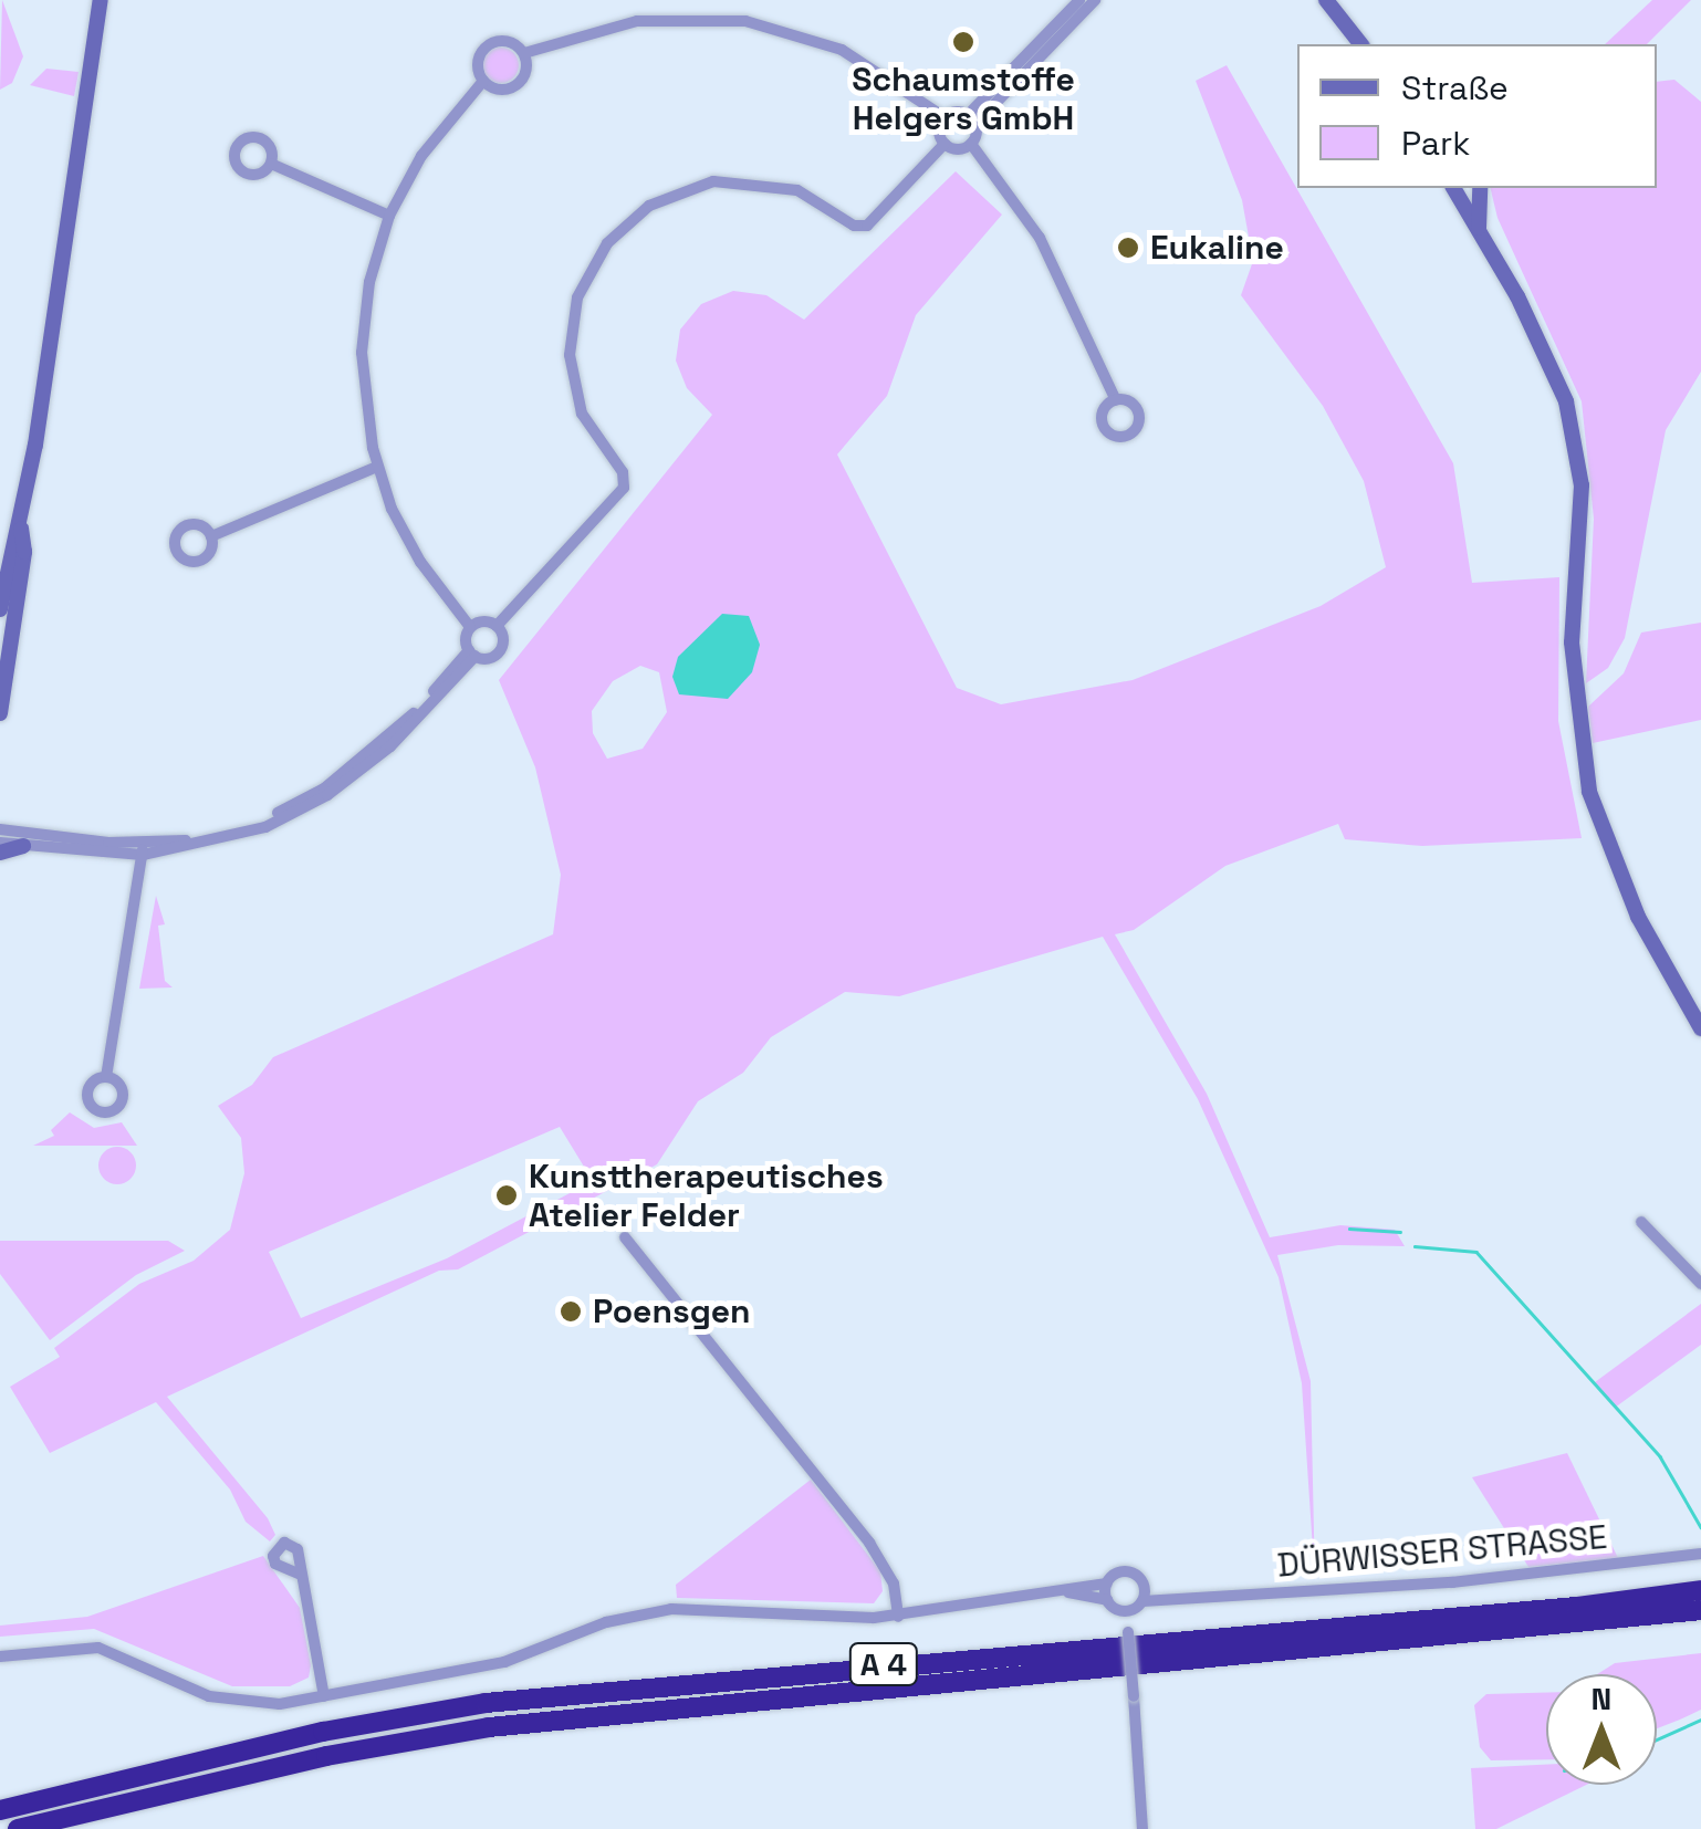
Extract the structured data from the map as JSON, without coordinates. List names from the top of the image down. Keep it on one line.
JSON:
{"streets":{"highway":["A 4"],"street":["DÜRWISSER STRASSE"]},"places":["Schaumstoffe Helgers GmbH","Eukaline","Kunsttherapeutisches Atelier Felder","Poensgen"],"legend":["Straße","Park"],"north":"top"}
